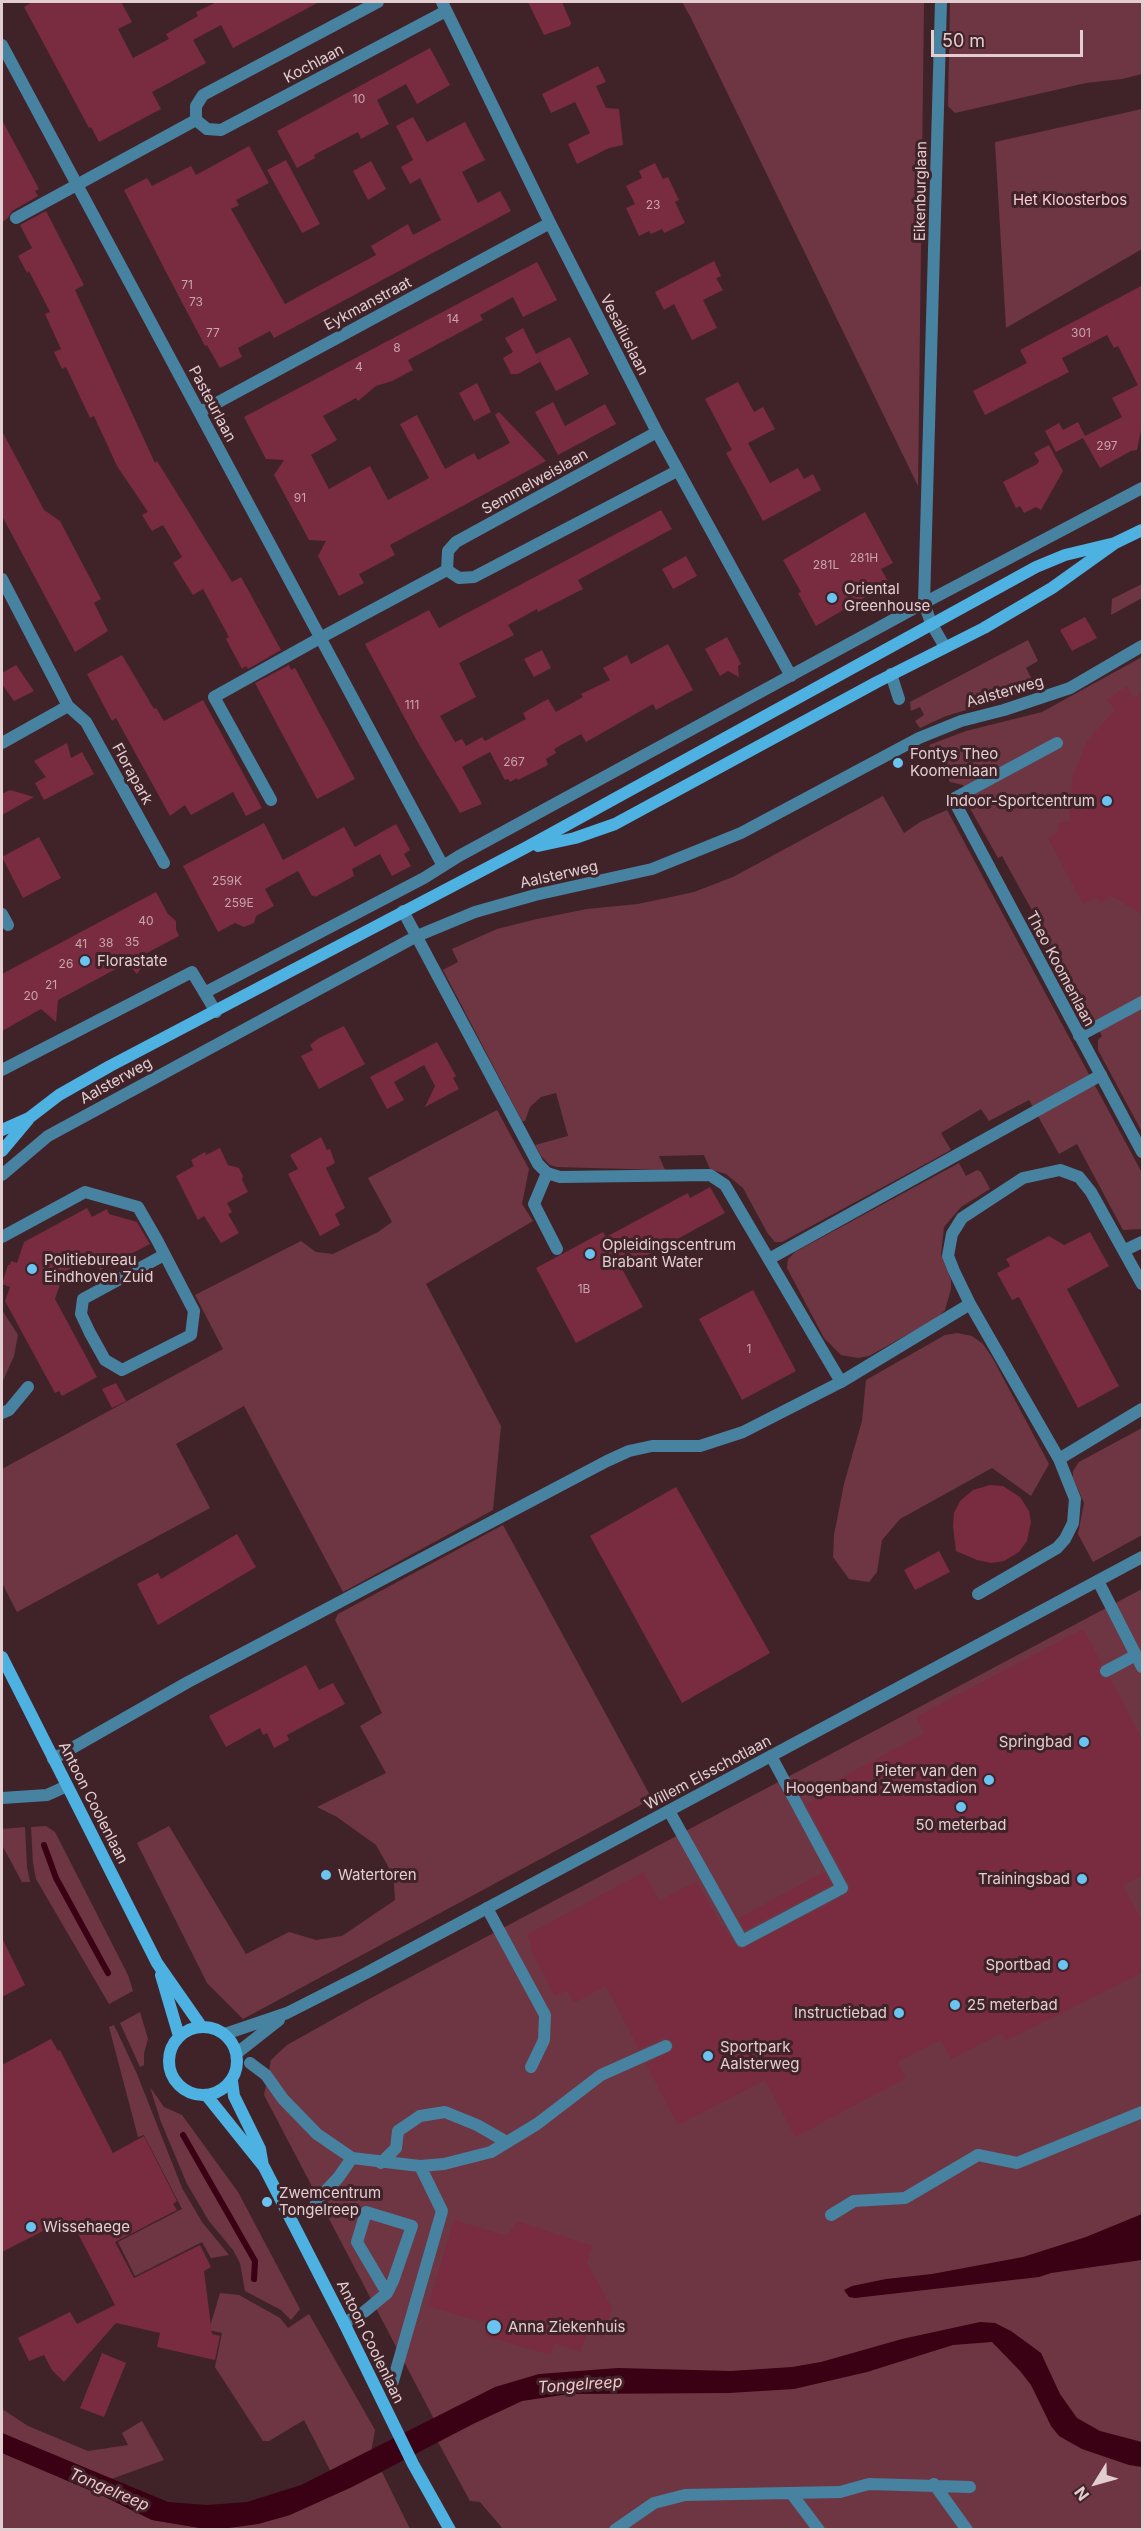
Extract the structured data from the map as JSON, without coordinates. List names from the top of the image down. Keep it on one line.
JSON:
{"streets":{"main road":["Aalsterweg","Antoon Coolenlaan"],"street":["Kochlaan","Eikenburglaan","Eykmanstraat","Vesaliuslaan","Pasteurlaan","Semmelweislaan","Florapark","Theo Koomenlaan","Willem Elsschotlaan"]},"crossings":[["Kochlaan","Vesaliuslaan"],["Eykmanstraat","Vesaliuslaan"],["Eykmanstraat","Pasteurlaan"],["Vesaliuslaan","Semmelweislaan"],["Willem Elsschotlaan","Antoon Coolenlaan"]],"water":["Tongelreep"],"parks":["Het Kloosterbos"],"places":["Oriental Greenhouse","Fontys Theo Koomenlaan","Indoor-Sportcentrum","Florastate","Opleidingscentrum Brabant Water","Politiebureau Eindhoven Zuid","Springbad","Pieter van den Hoogenband Zwemstadion","50 meterbad","Watertoren","Trainingsbad","Sportbad","25 meterbad","Instructiebad","Sportpark Aalsterweg","Zwemcentrum Tongelreep","Wissehaege","Anna Ziekenhuis"],"house_numbers":["10","23","71","73","14","77","301","8","4","297","91","281H","281L","111","267","259K","259E","40","35","38","41","26","21","20","1B","1"],"scale_bar":"50 m","north":"bottom left"}
